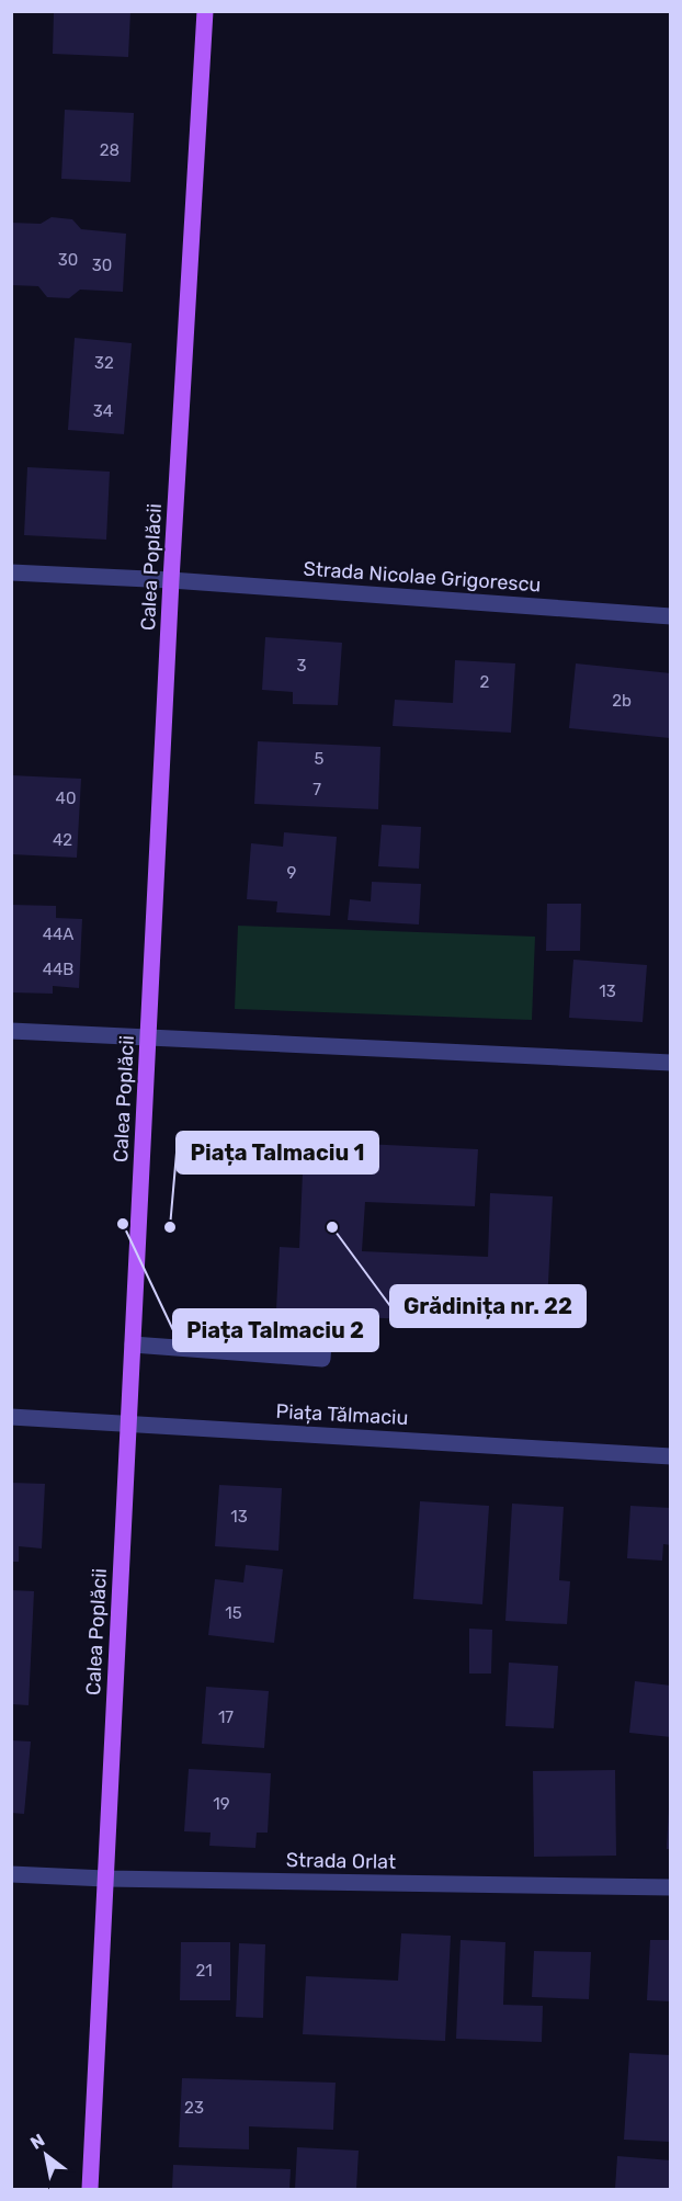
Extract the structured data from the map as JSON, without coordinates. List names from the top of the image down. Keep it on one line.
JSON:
{"streets":{"main road":["Calea Poplăcii"],"street":["Strada Nicolae Grigorescu","Piața Tălmaciu","Strada Orlat"]},"crossings":[["Calea Poplăcii","Strada Nicolae Grigorescu"],["Calea Poplăcii","Piața Tălmaciu"],["Calea Poplăcii","Strada Orlat"]],"places":["Piața Talmaciu 2","Piața Talmaciu 1","Grădinița nr. 22"],"house_numbers":["28","30","30","32","34","3","2","2b","5","7","40","42","9","44A","44B","13","13","15","17","19","21","23"],"north":"top left"}
